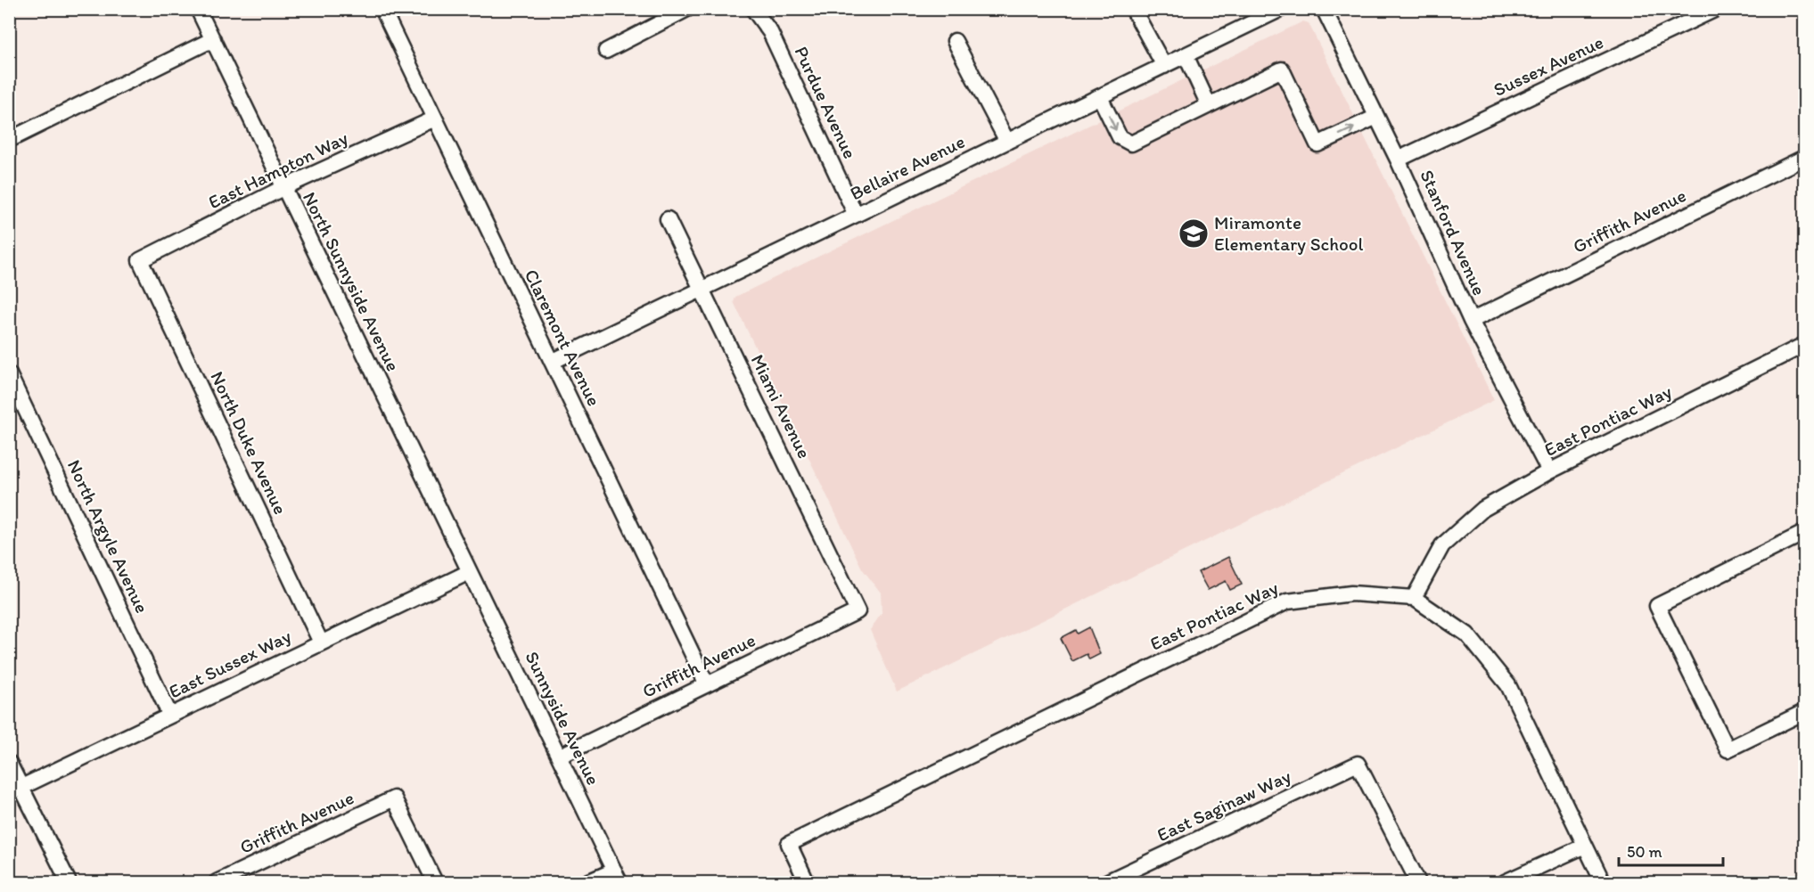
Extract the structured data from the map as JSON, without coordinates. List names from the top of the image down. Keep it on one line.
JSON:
{"streets":{"street":["Sussex Avenue","Purdue Avenue","Bellaire Avenue","East Hampton Way","Griffith Avenue","Stanford Avenue","North Sunnyside Avenue","Claremont Avenue","Miami Avenue","East Pontiac Way","North Duke Avenue","North Argyle Avenue","East Sussex Way","Sunnyside Avenue","East Saginaw Way"]},"crossings":[["Sussex Avenue","Stanford Avenue"],["Purdue Avenue","Bellaire Avenue"],["Bellaire Avenue","Claremont Avenue"],["Bellaire Avenue","Miami Avenue"],["East Hampton Way","North Sunnyside Avenue"],["East Hampton Way","Claremont Avenue"],["East Hampton Way","North Duke Avenue"],["Griffith Avenue","Stanford Avenue"],["Griffith Avenue","Claremont Avenue"],["Griffith Avenue","Miami Avenue"],["Griffith Avenue","Sunnyside Avenue"],["Stanford Avenue","East Pontiac Way"],["North Sunnyside Avenue","East Sussex Way"],["North Sunnyside Avenue","Sunnyside Avenue"],["North Duke Avenue","East Sussex Way"],["North Argyle Avenue","East Sussex Way"],["East Sussex Way","Sunnyside Avenue"]],"places":{"school or university":["Miramonte Elementary School"]},"scale_bar":"50 m"}
